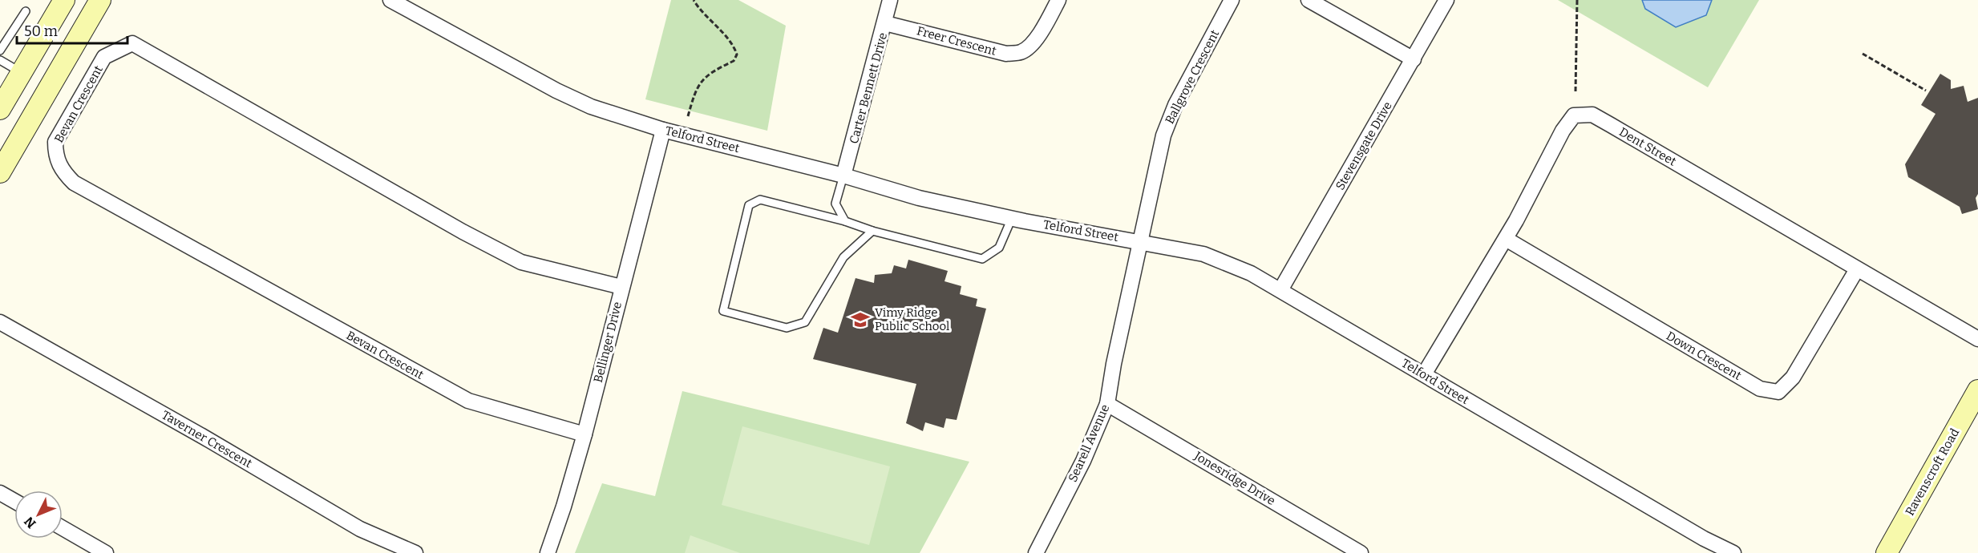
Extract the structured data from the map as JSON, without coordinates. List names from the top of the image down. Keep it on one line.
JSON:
{"streets":{"main road":["Ravenscroft Road"],"street":["Freer Crescent","Ballgrove Crescent","Carter Bennett Drive","Bevan Crescent","Telford Street","Stevensgate Drive","Dent Street","Bellinger Drive","Down Crescent","Taverner Crescent","Searell Avenue","Jonesridge Drive"]},"crossings":[["Freer Crescent","Carter Bennett Drive"],["Ballgrove Crescent","Telford Street"],["Ballgrove Crescent","Searell Avenue"],["Carter Bennett Drive","Telford Street"],["Bevan Crescent","Bellinger Drive"],["Telford Street","Stevensgate Drive"],["Telford Street","Dent Street"],["Telford Street","Bellinger Drive"],["Telford Street","Searell Avenue"],["Dent Street","Down Crescent"],["Searell Avenue","Jonesridge Drive"]],"places":{"school or university":["Vimy Ridge Public School"]},"scale_bar":"50 m","north":"bottom left"}
